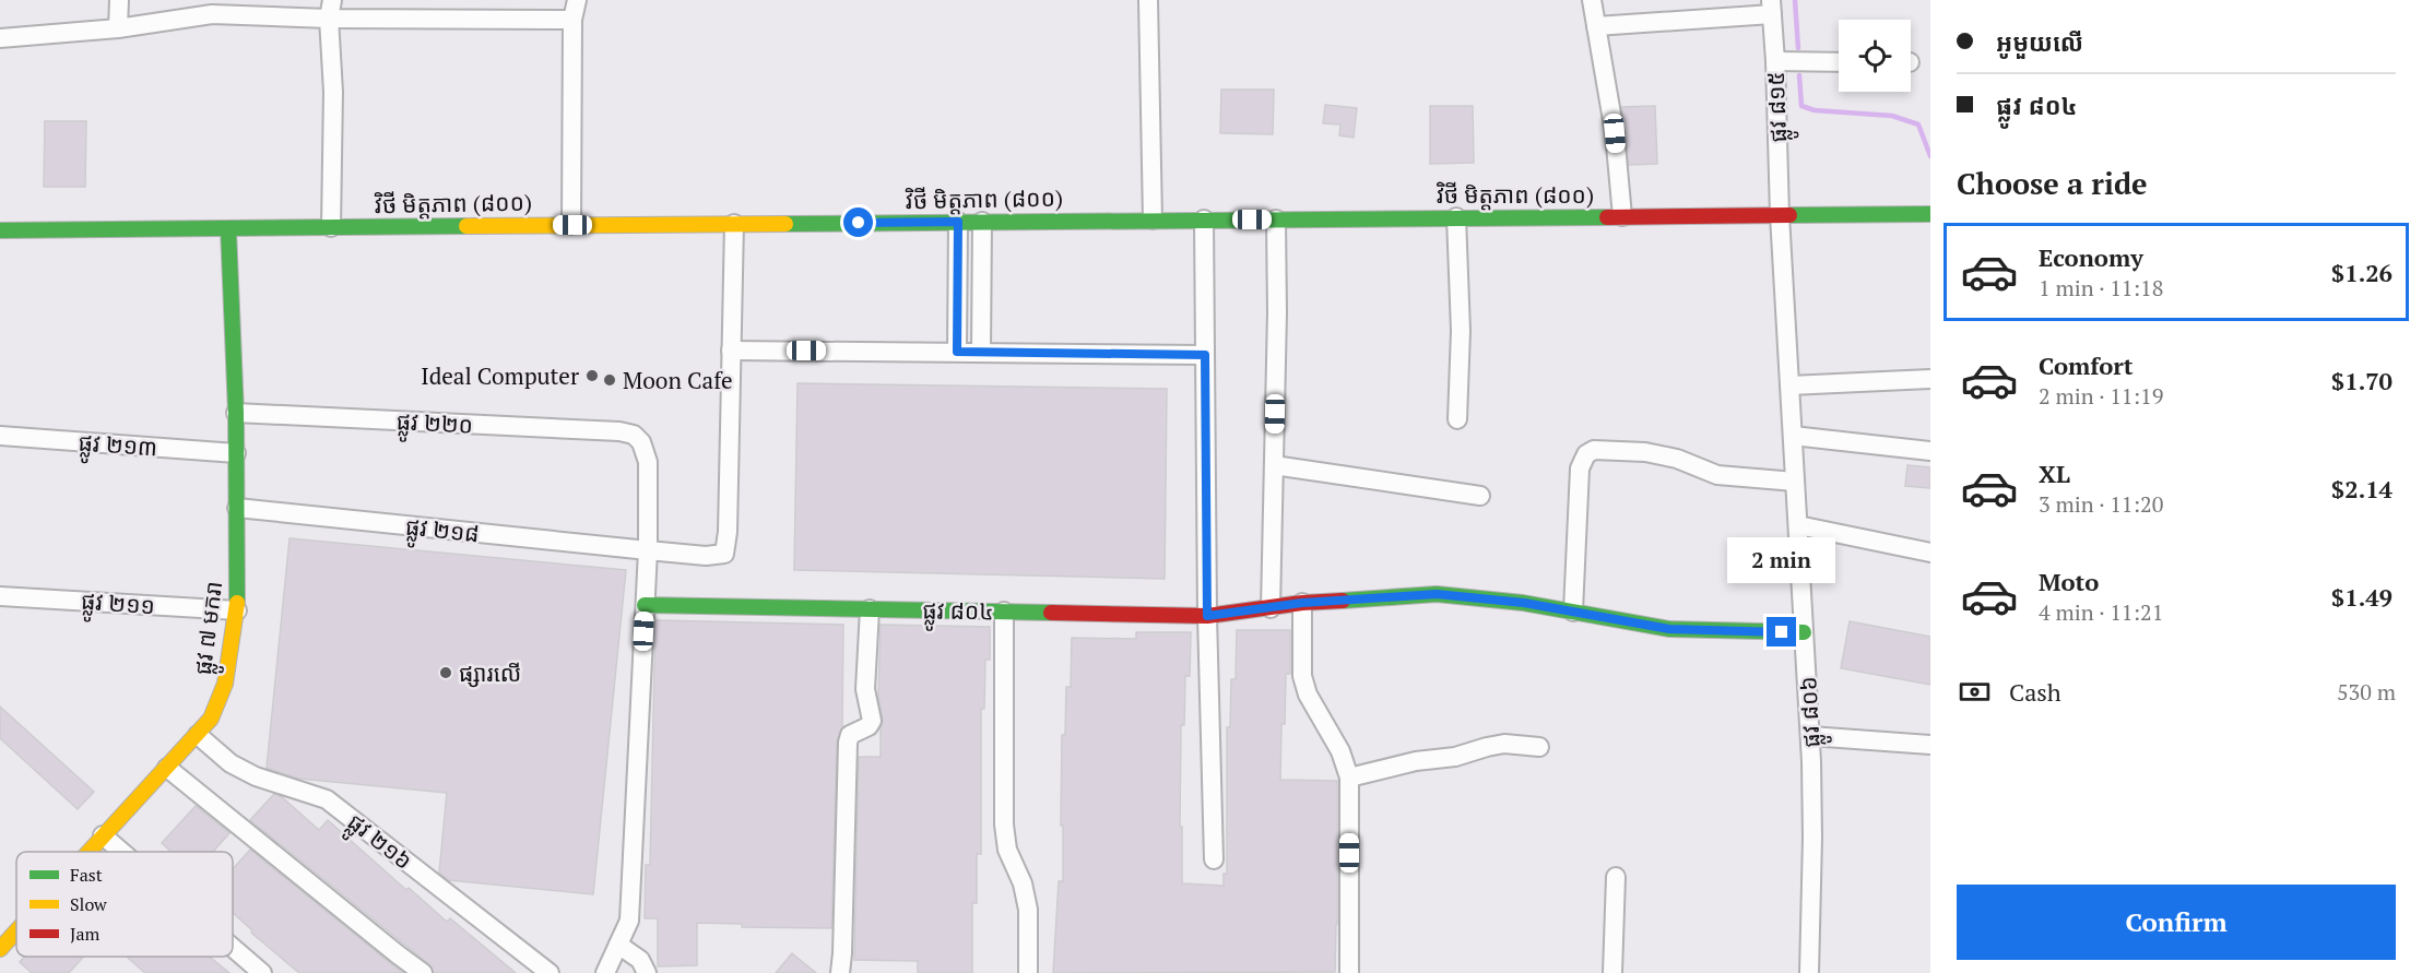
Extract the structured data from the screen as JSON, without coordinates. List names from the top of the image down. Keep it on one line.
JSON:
{"streets":{"street":["ផ្លូវ ៨១៥","វិថី មិត្តភាព (៨០០)","ផ្លូវ ២២០","ផ្លូវ ២១៣","ផ្លូវ ២១៨","ផ្លូវ ២១១","ផ្លូវ ៨០៤","ផ្លូវ ៧ មករា","ផ្លូវ ៨០៦","ផ្លូវ ២១៦"]},"crossings":[["ផ្លូវ ៨១៥","វិថី មិត្តភាព (៨០០)"],["ផ្លូវ ៨១៥","ផ្លូវ ៨០៦"],["វិថី មិត្តភាព (៨០០)","ផ្លូវ ៧ មករា"],["វិថី មិត្តភាព (៨០០)","ផ្លូវ ៨០៦"],["ផ្លូវ ២២០","ផ្លូវ ២១៨"],["ផ្លូវ ២២០","ផ្លូវ ៧ មករា"],["ផ្លូវ ២១៣","ផ្លូវ ៧ មករា"],["ផ្លូវ ២១៨","ផ្លូវ ៧ មករា"],["ផ្លូវ ២១១","ផ្លូវ ៧ មករា"],["ផ្លូវ ៨០៤","ផ្លូវ ៨០៦"],["ផ្លូវ ៧ មករា","ផ្លូវ ២១៦"]],"places":["Ideal Computer","Moon Cafe","ផ្សារលើ"],"legend":["Fast","Slow","Jam"],"page":{"banner":["អូមួយលេី","ផ្លូវ ៨០៤"],"heading":"Choose a ride","list":[{"name":"Economy","note":"1 min · 11:18","value":"$1.26"},{"name":"Comfort","note":"2 min · 11:19","value":"$1.70"},{"name":"XL","note":"3 min · 11:20","value":"$2.14"},{"name":"Moto","note":"4 min · 11:21","value":"$1.49"}],"bubble":"2 min","pay":["Cash","530 m"],"buttons":"Confirm"}}
